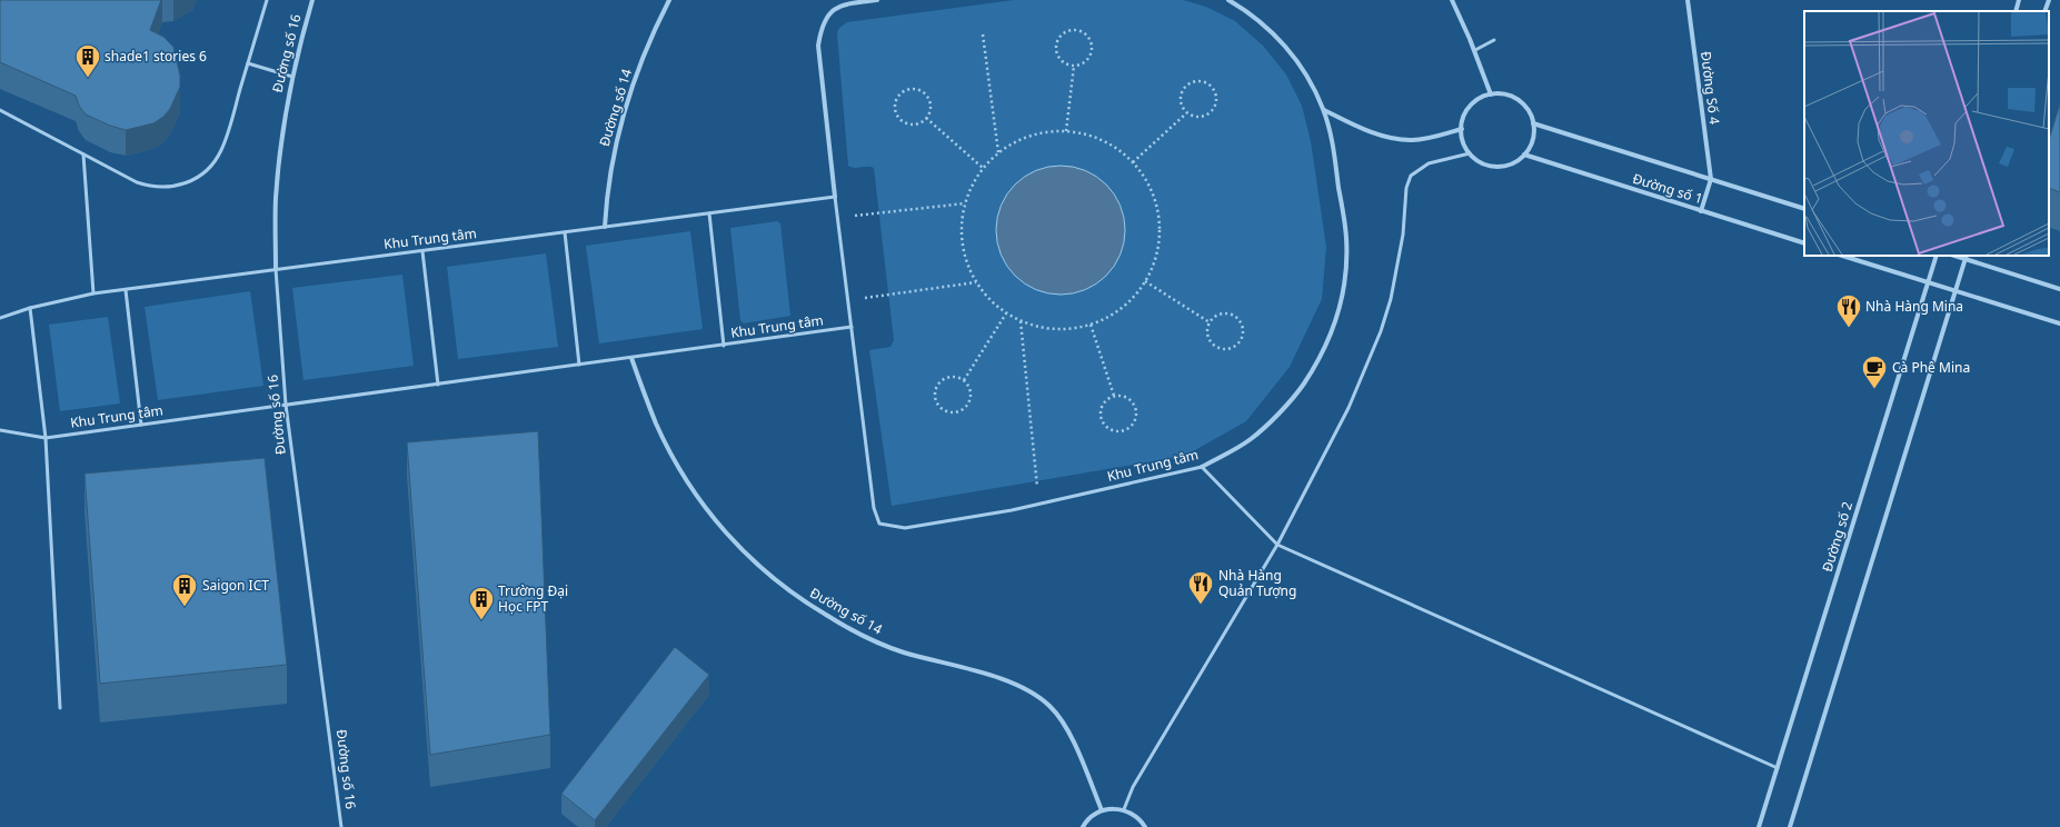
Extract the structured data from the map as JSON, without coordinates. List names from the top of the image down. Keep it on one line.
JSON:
{"streets":{"street":["Đường số 16","Đường Số 4","Đường số 14","Đường số 1","Khu Trung tâm","Đường số 2"]},"crossings":[["Đường số 16","Khu Trung tâm"],["Đường Số 4","Đường số 1"],["Đường số 14","Khu Trung tâm"]],"places":{"building":["shade1 stories 6","Saigon ICT","Trường Đại Học FPT"],"restaurant":["Nhà Hàng Mina","Nhà Hàng Quản Tượng"],"cafe":["Cà Phê Mina"]}}
